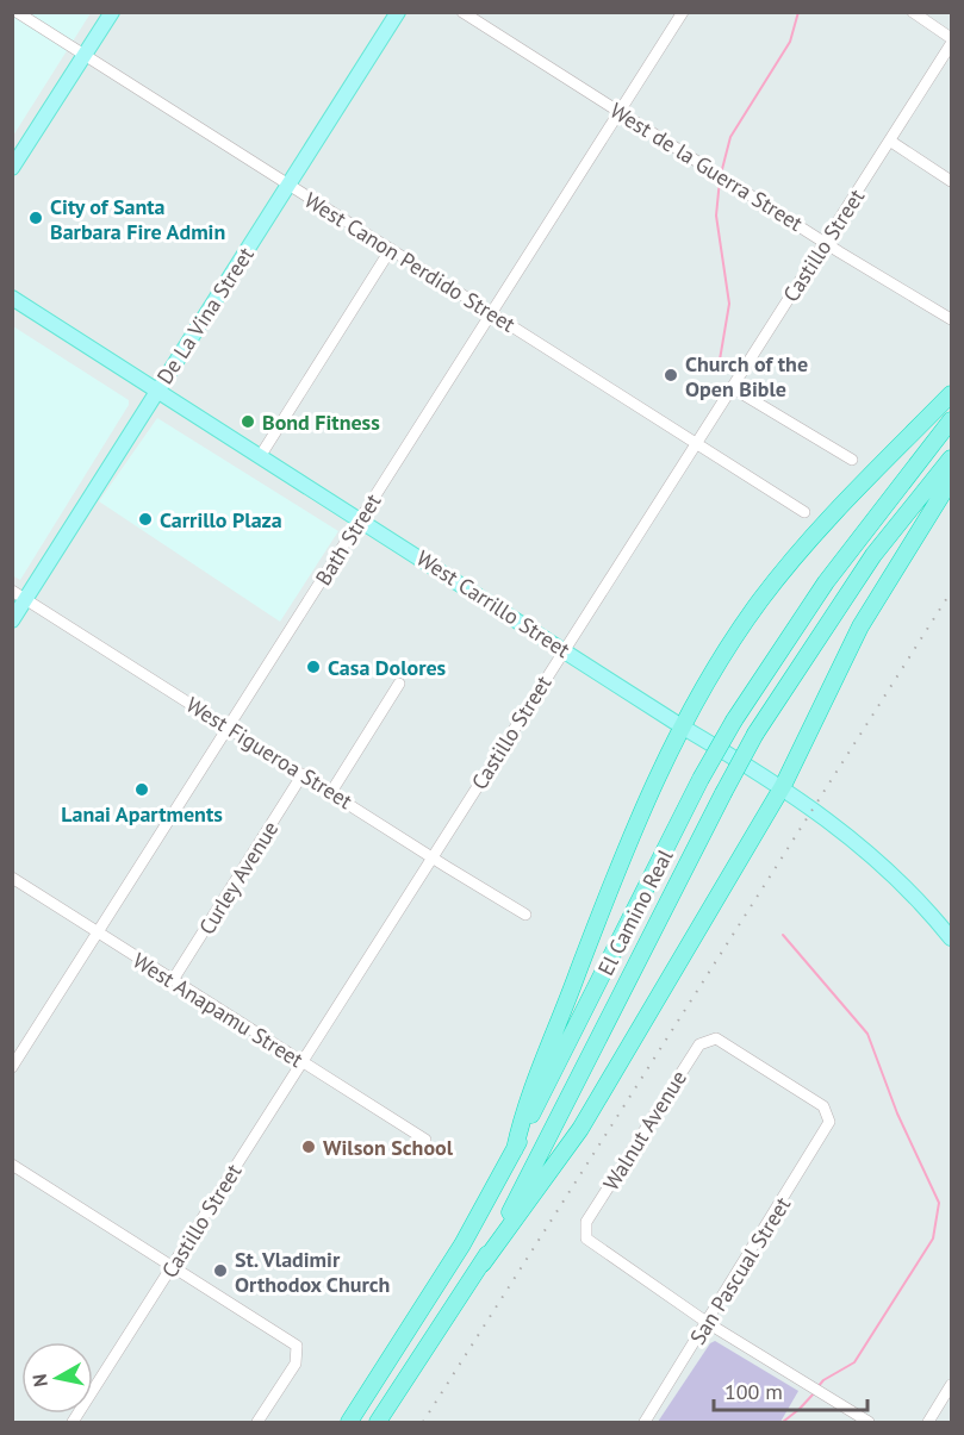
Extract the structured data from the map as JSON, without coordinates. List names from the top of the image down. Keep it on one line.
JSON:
{"streets":{"highway":["El Camino Real"],"main road":["De La Vina Street","West Carrillo Street"],"street":["West de la Guerra Street","Castillo Street","West Canon Perdido Street","Bath Street","West Figueroa Street","Curley Avenue","West Anapamu Street","Walnut Avenue","San Pascual Street"]},"crossings":[["West de la Guerra Street","Castillo Street"],["West de la Guerra Street","Bath Street"],["Castillo Street","West Canon Perdido Street"],["Castillo Street","West Carrillo Street"],["Castillo Street","West Figueroa Street"],["Castillo Street","West Anapamu Street"],["West Canon Perdido Street","De La Vina Street"],["West Canon Perdido Street","Bath Street"],["De La Vina Street","West Carrillo Street"],["De La Vina Street","West Figueroa Street"],["Bath Street","West Carrillo Street"],["Bath Street","West Figueroa Street"],["Bath Street","West Anapamu Street"],["West Figueroa Street","Curley Avenue"],["Curley Avenue","West Anapamu Street"],["Walnut Avenue","San Pascual Street"]],"places":["City of Santa Barbara Fire Admin","Church of the Open Bible","Bond Fitness","Carrillo Plaza","Casa Dolores","Lanai Apartments","Wilson School","St. Vladimir Orthodox Church"],"scale_bar":"100 m","north":"left"}
